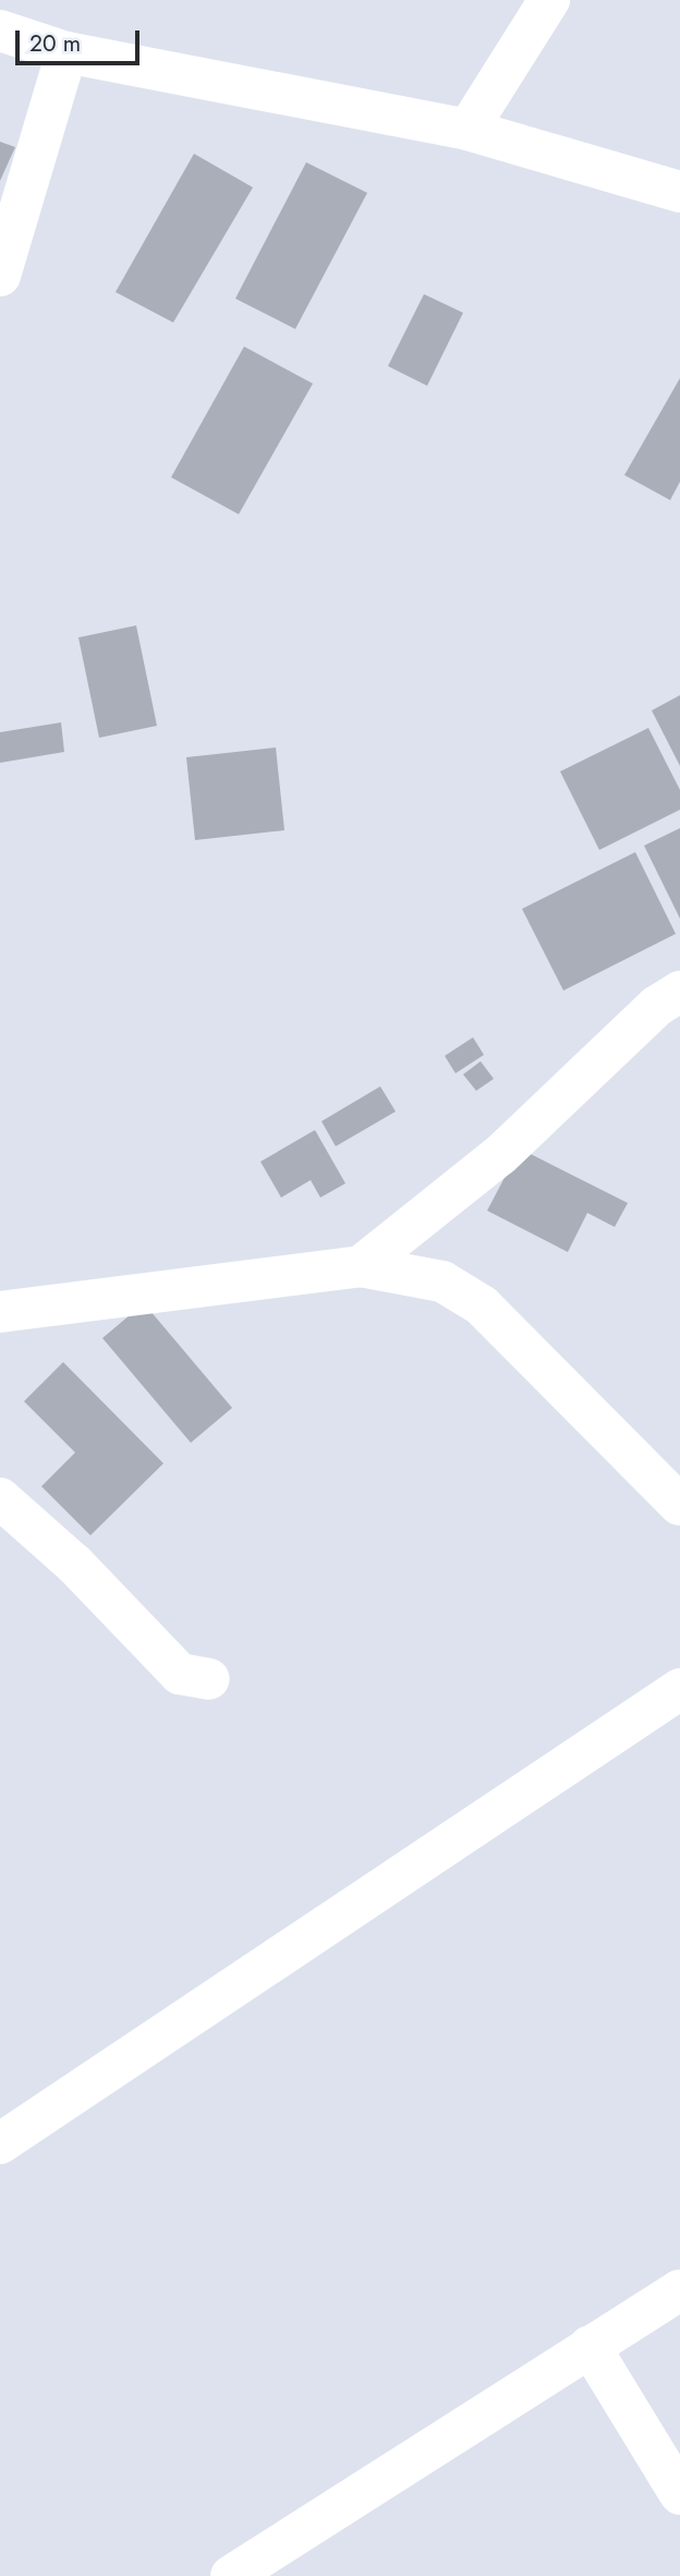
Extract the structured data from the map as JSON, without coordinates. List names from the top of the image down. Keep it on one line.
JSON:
{"scale_bar":"20 m"}
